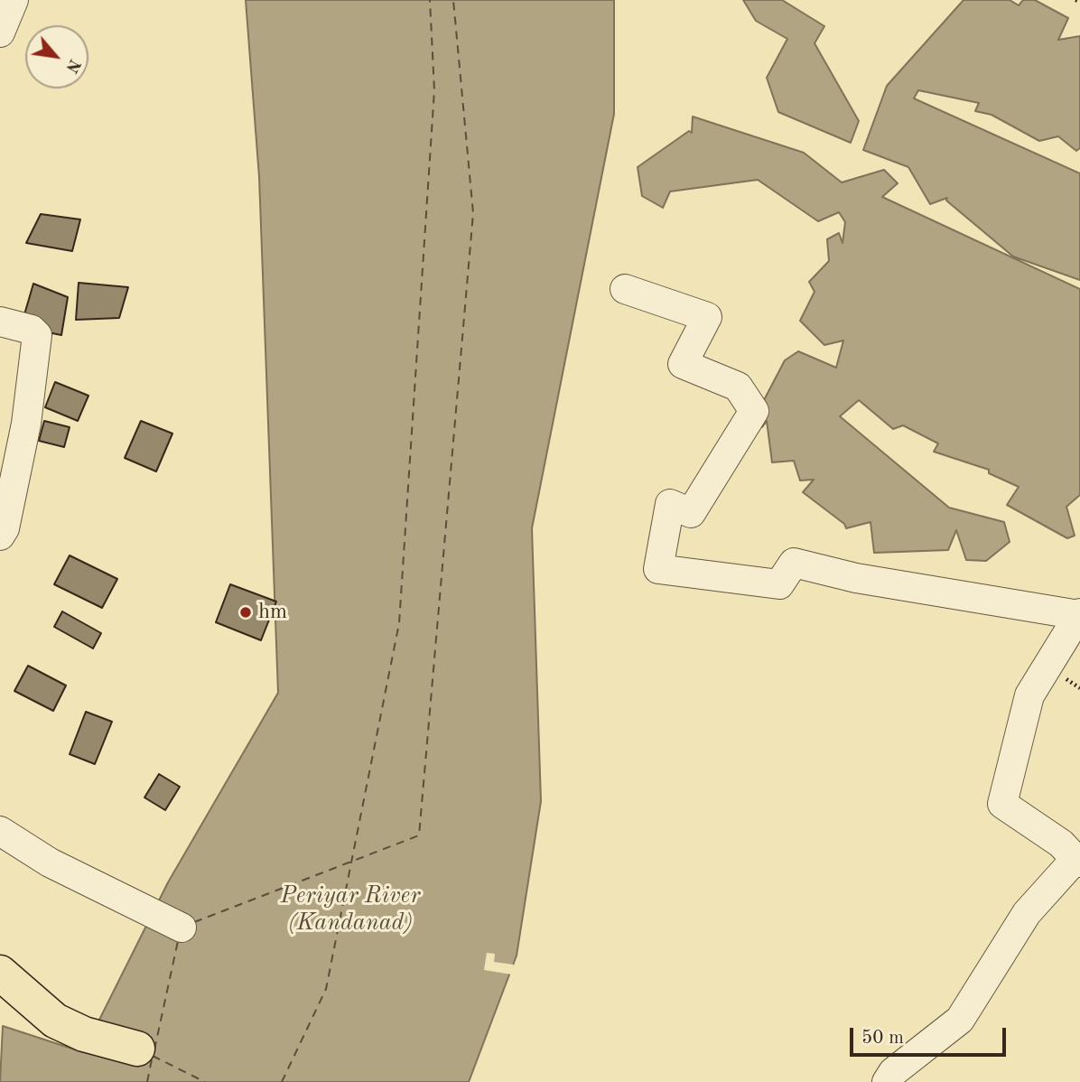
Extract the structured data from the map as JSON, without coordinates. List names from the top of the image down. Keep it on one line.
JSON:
{"water":["Periyar River (Kandanad)"],"places":["hm"],"scale_bar":"50 m","north":"bottom right"}
